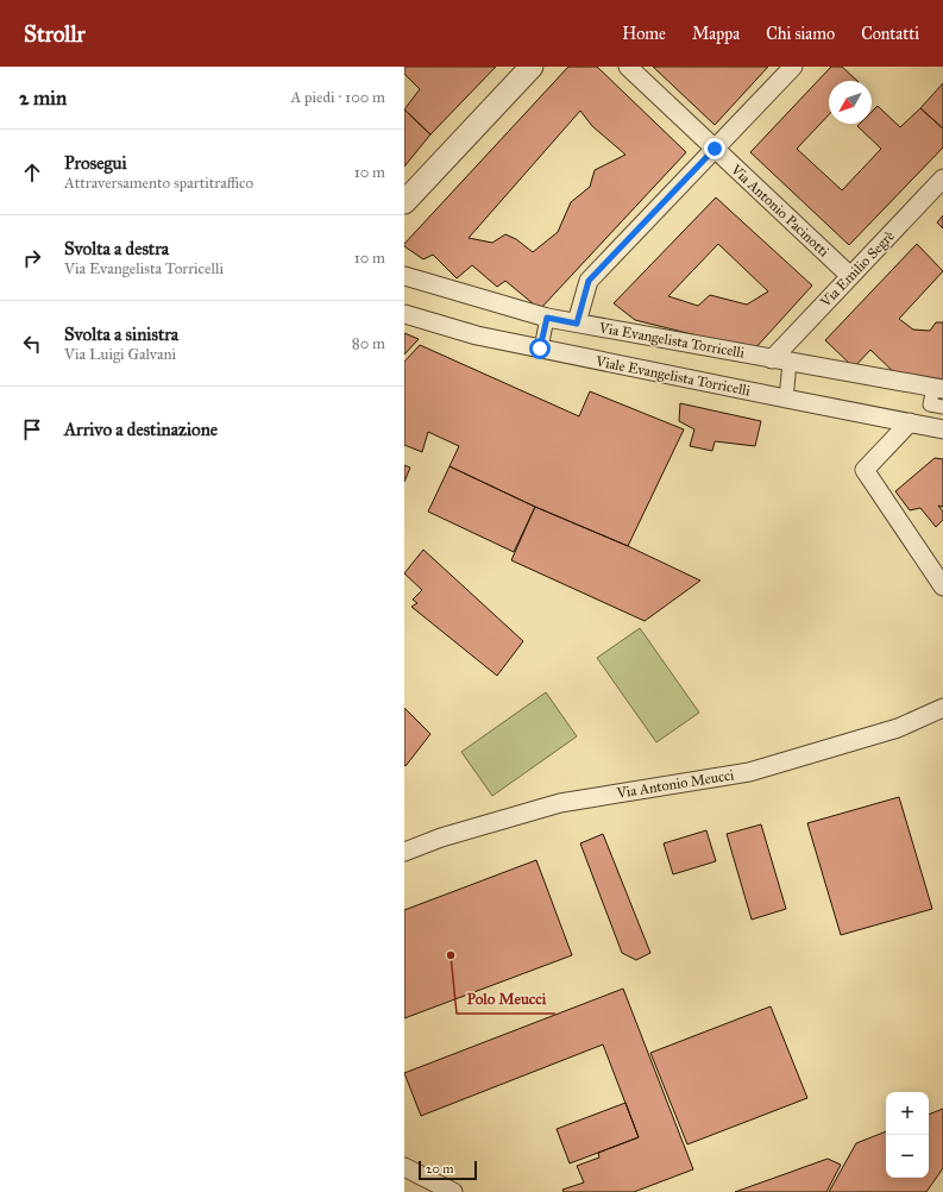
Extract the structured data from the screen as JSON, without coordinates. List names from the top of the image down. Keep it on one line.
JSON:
{"streets":{"street":["Via Antonio Pacinotti","Via Emilio Segrè","Via Evangelista Torricelli","Viale Evangelista Torricelli","Via Antonio Meucci"]},"crossings":[["Via Antonio Pacinotti","Via Emilio Segrè"],["Via Emilio Segrè","Via Evangelista Torricelli"]],"places":["Polo Meucci"],"scale_bar":"20 m","north":"bottom left","page":{"header":"Strollr","nav":["Home","Mappa","Chi siamo","Contatti"],"heading":["2 min","A piedi · 100 m"],"list":[["Prosegui","Attraversamento spartitraffico","10 m"],["Svolta a destra","Via Evangelista Torricelli","10 m"],["Svolta a sinistra","Via Luigi Galvani","80 m"],"Arrivo a destinazione"],"map_buttons":["+","−"],"scale":"20 m"}}
